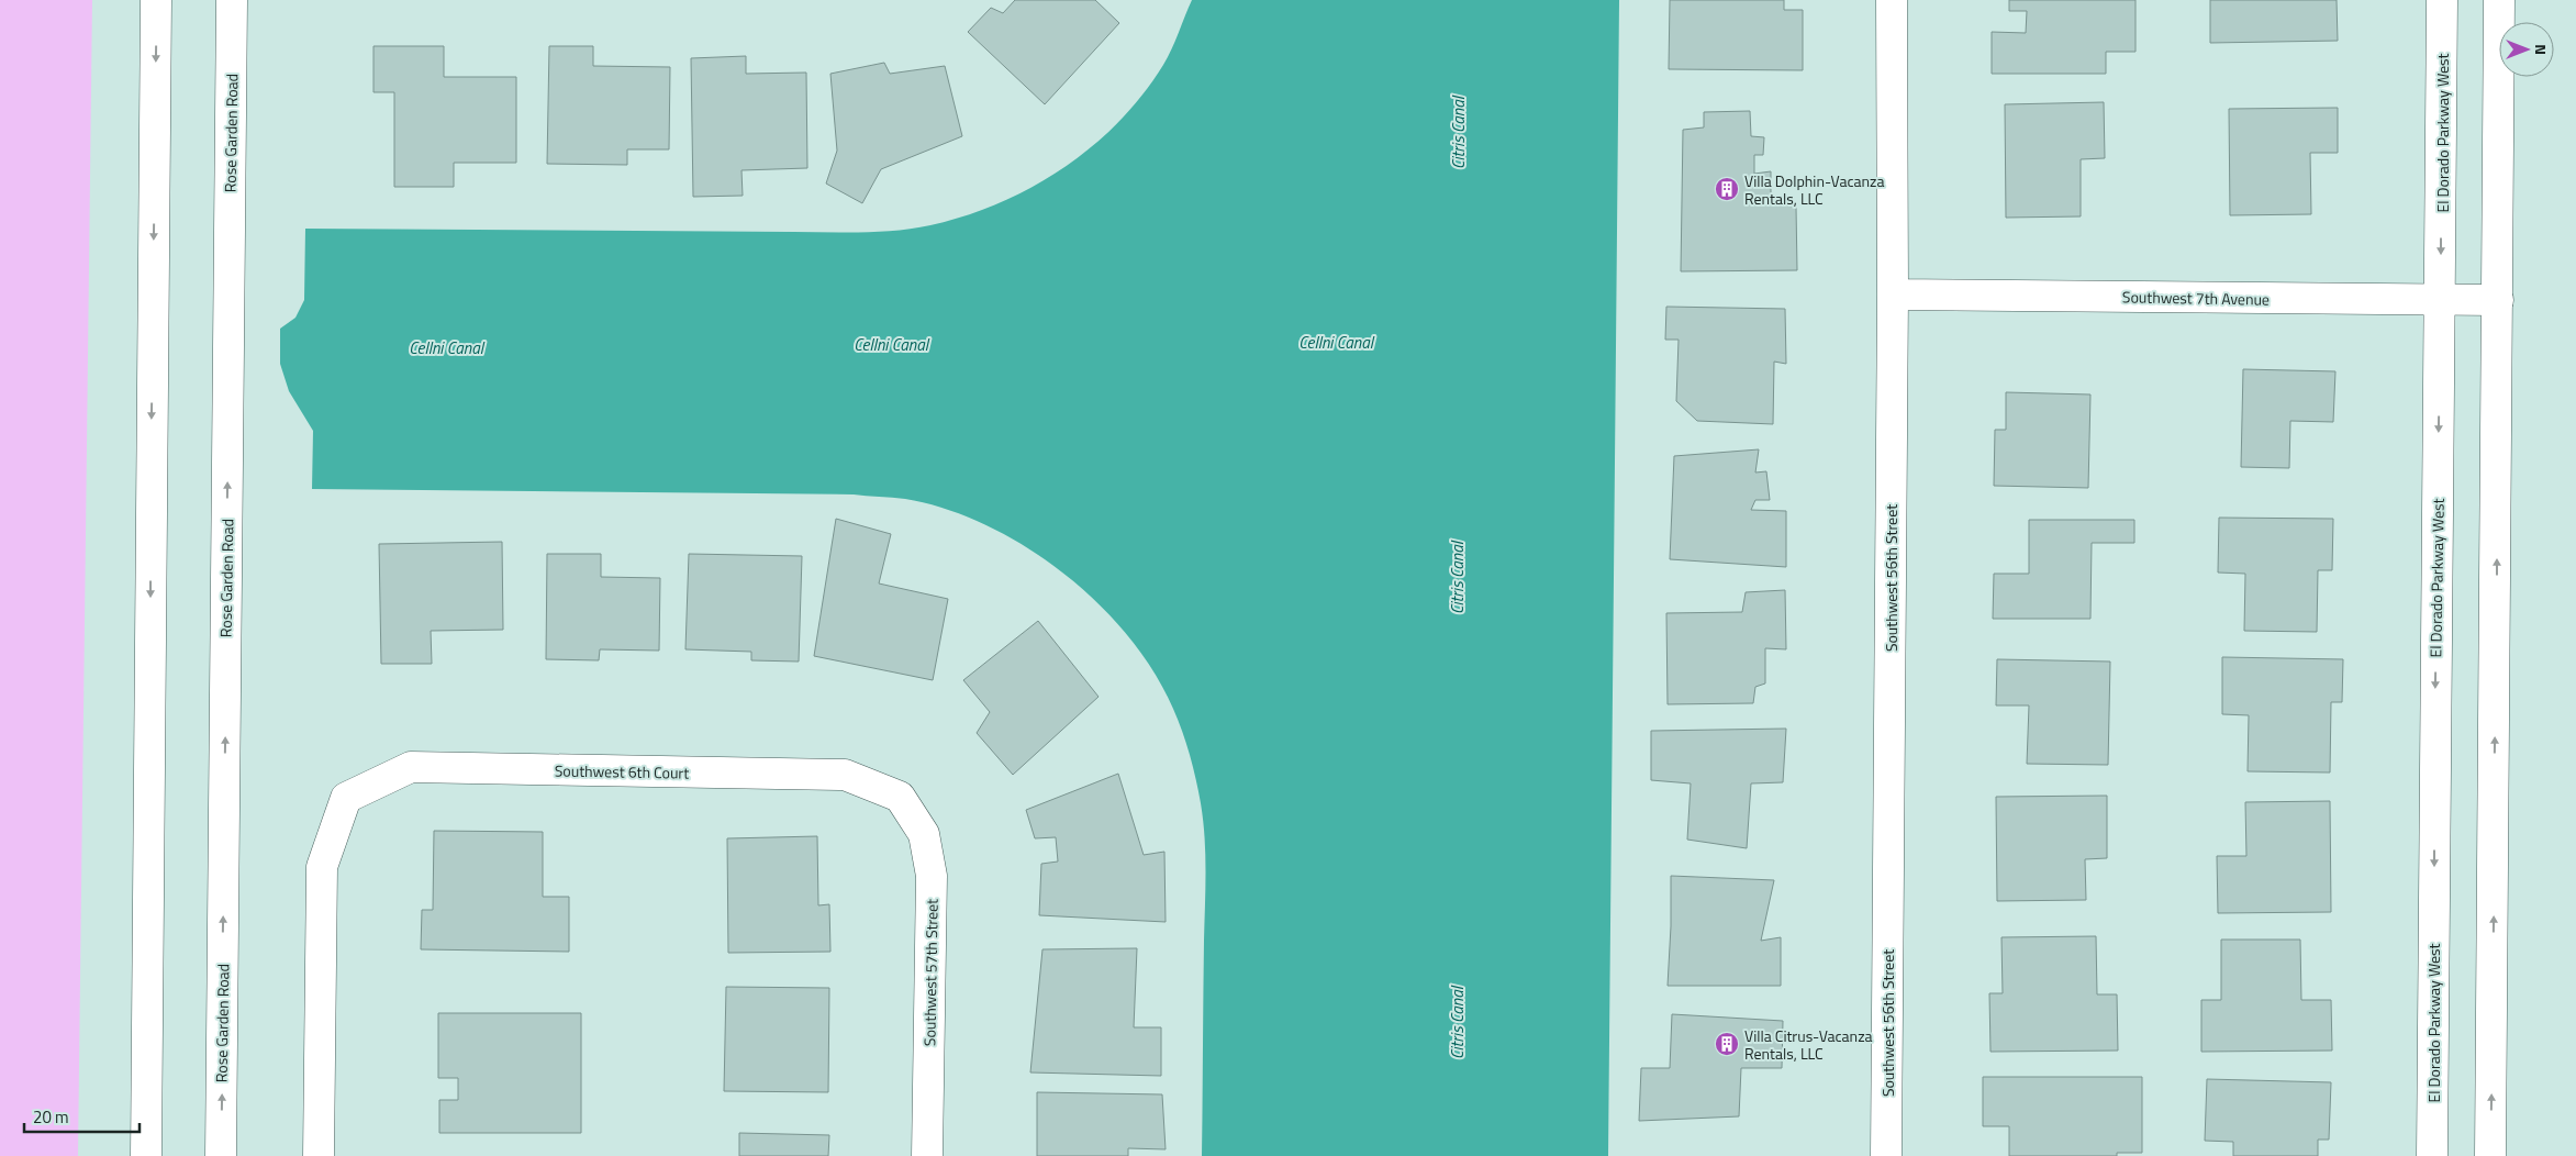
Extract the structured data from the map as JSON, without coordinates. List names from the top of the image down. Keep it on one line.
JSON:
{"streets":{"street":["Rose Garden Road","El Dorado Parkway West","Southwest 7th Avenue","Southwest 56th Street","Southwest 6th Court","Southwest 57th Street"]},"crossings":[["El Dorado Parkway West","Southwest 7th Avenue"],["Southwest 7th Avenue","Southwest 56th Street"],["Southwest 6th Court","Southwest 57th Street"]],"water":["Citris Canal","Cellni Canal"],"places":{"building":["Villa Dolphin-Vacanza Rentals, LLC","Villa Citrus-Vacanza Rentals, LLC"]},"scale_bar":"20 m","north":"right"}
